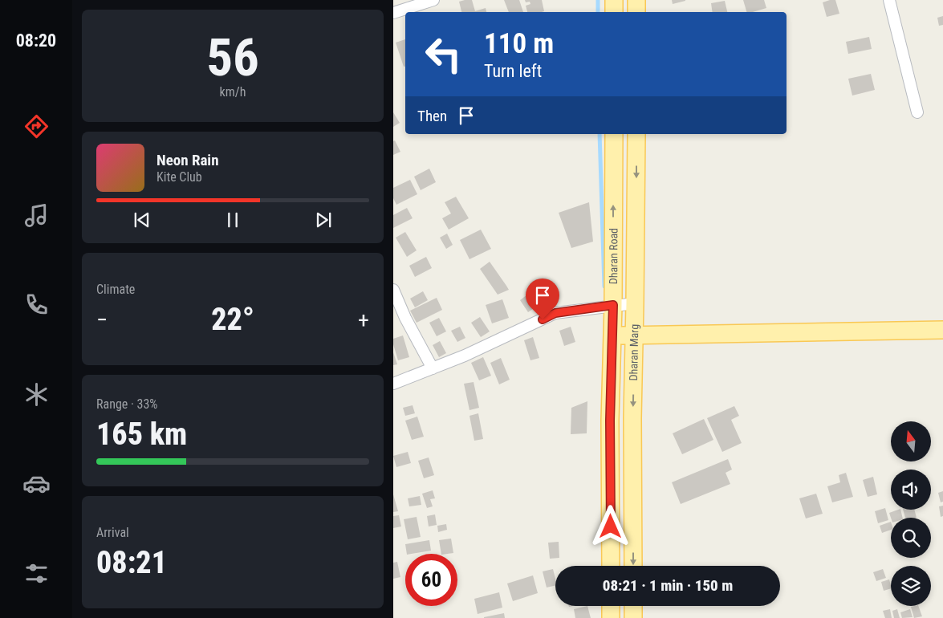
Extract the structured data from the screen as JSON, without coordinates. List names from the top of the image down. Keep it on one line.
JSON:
{"streets":{"main road":["Dharan Road","Dharan Marg"]},"one_way":["Dharan Road","Dharan Marg"],"north":"top","page":{"tabs":"08:20","tile":[["56","km/h"],"Climate",["Range · 33%","165 km"],["Arrival","08:21"]],"turn":["110 m","Turn left"],"then":"Then","song":["Neon Rain","Kite Club"],"heat":["−","22°","+"],"limit":"60","trip":"08:21 · 1 min · 150 m"}}
